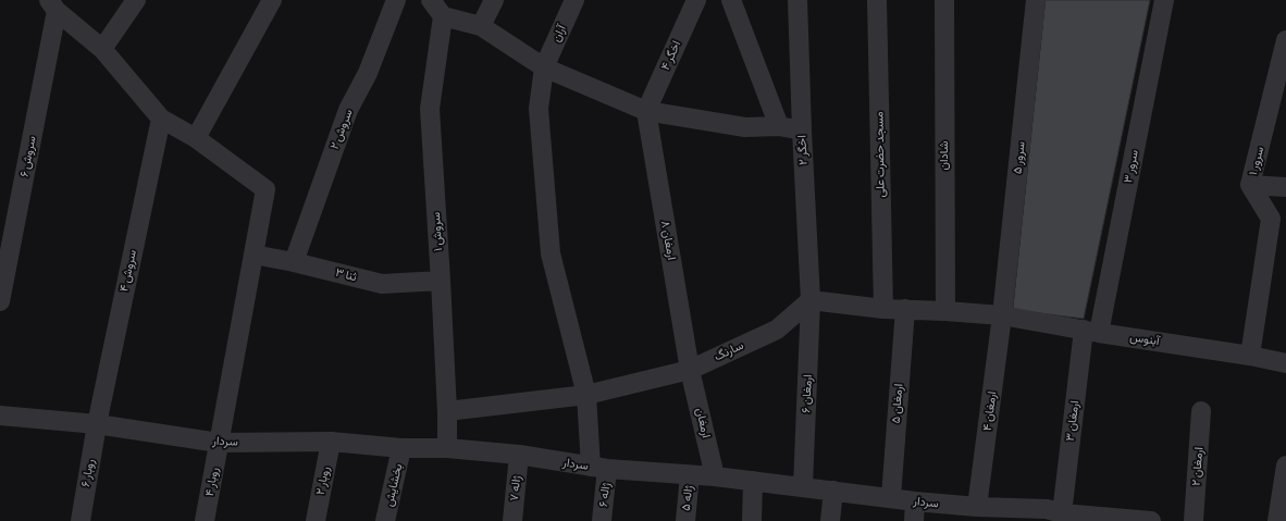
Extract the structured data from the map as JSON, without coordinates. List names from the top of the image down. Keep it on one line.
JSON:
{"streets":{"street":["آران","اخگر ۴","سروش ۲","اخگر ۲","مسجد حضرت علی","شادان","سروش ۶","سرور ۵","سرور ۱","سرور ۳","سروش ۱","ارمغان ۸","سروش ۴","ثنا ۳","آبنوس","سارنگ","ارمغان ۶","ارمغان ۵","ارمغان ۴","ارمغان ۳","ارمغان","سردار","ارمغان ۲","روبار ۶","روبار ۲","روبار ۴","بخشایش","ژاله ۷","ژاله ۶","ژاله ۵"]},"crossings":[["آران","سارنگ"],["آران","ژاله ۶"],["اخگر ۴","ارمغان ۸"],["سروش ۲","ثنا ۳"],["اخگر ۲","سارنگ"],["اخگر ۲","ارمغان ۶"],["سرور ۵","آبنوس"],["سرور ۵","ارمغان ۴"],["سرور ۱","آبنوس"],["سرور ۳","آبنوس"],["سرور ۳","ارمغان ۳"],["سروش ۱","ثنا ۳"],["سروش ۱","سارنگ"],["سروش ۱","سردار"],["ارمغان ۸","سارنگ"],["ارمغان ۸","ارمغان"],["سروش ۴","سردار"],["سروش ۴","روبار ۶"],["ثنا ۳","روبار ۴"],["آبنوس","ارمغان ۴"],["آبنوس","ارمغان ۳"],["سارنگ","ارمغان ۶"],["سارنگ","ارمغان"],["سارنگ","ژاله ۶"],["ارمغان ۶","سردار"],["ارمغان ۵","سردار"],["ارمغان ۴","سردار"],["ارمغان ۳","سردار"],["ارمغان","سردار"],["سردار","روبار ۶"],["سردار","روبار ۲"],["سردار","روبار ۴"],["سردار","بخشایش"],["سردار","ژاله ۷"],["سردار","ژاله ۶"],["سردار","ژاله ۵"]]}
